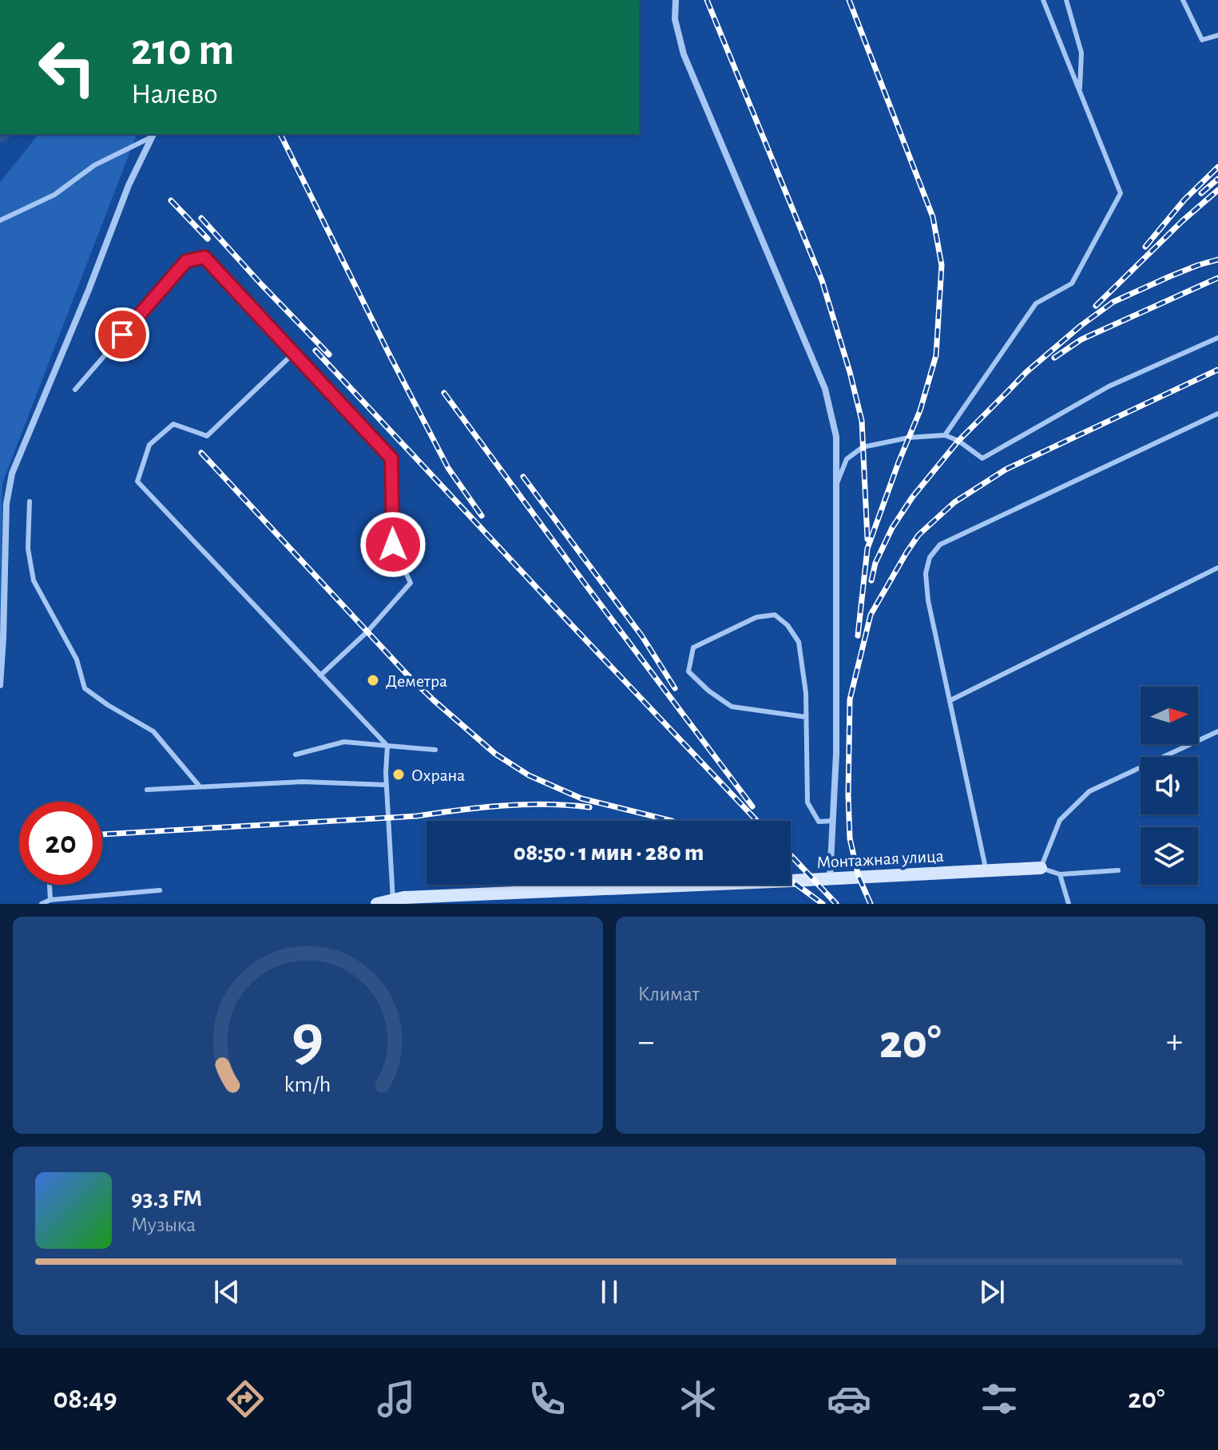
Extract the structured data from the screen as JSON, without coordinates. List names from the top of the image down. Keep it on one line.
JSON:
{"streets":{"street":["Монтажная улица"]},"places":["Деметра","Охрана"],"north":"right","page":{"turn":["210 m","Налево"],"limit":"20","trip":"08:50 · 1 мин · 280 m","tile":"Климат","heat":["−","20°","+"],"song":["93.3 FM","Музыка"],"tabs":["08:49","20°"],"gauge":["9","km/h"]}}
